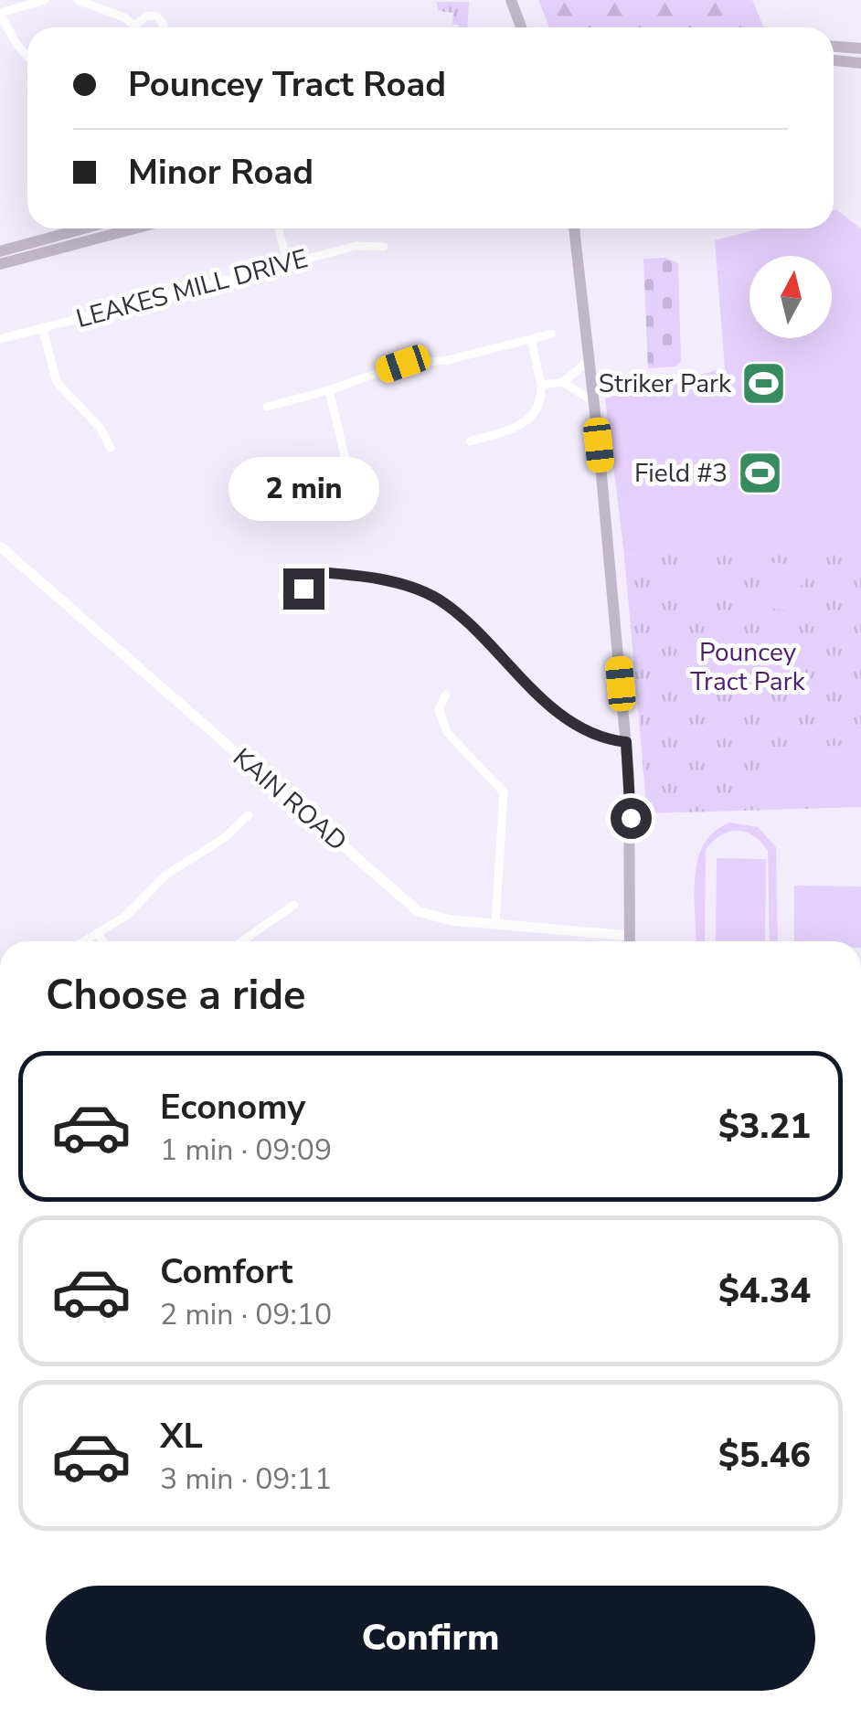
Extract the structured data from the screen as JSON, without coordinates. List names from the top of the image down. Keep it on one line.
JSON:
{"streets":{"street":["LEAKES MILL DRIVE","KAIN ROAD"]},"parks":["Pouncey Tract Park"],"places":{"sports":["Striker Park","Field #3"]},"north":"top","page":{"banner":["Pouncey Tract Road","Minor Road"],"bubble":"2 min","heading":"Choose a ride","list":[{"name":"Economy","note":"1 min · 09:09","value":"$3.21"},{"name":"Comfort","note":"2 min · 09:10","value":"$4.34"},{"name":"XL","note":"3 min · 09:11","value":"$5.46"}],"buttons":"Confirm"}}
